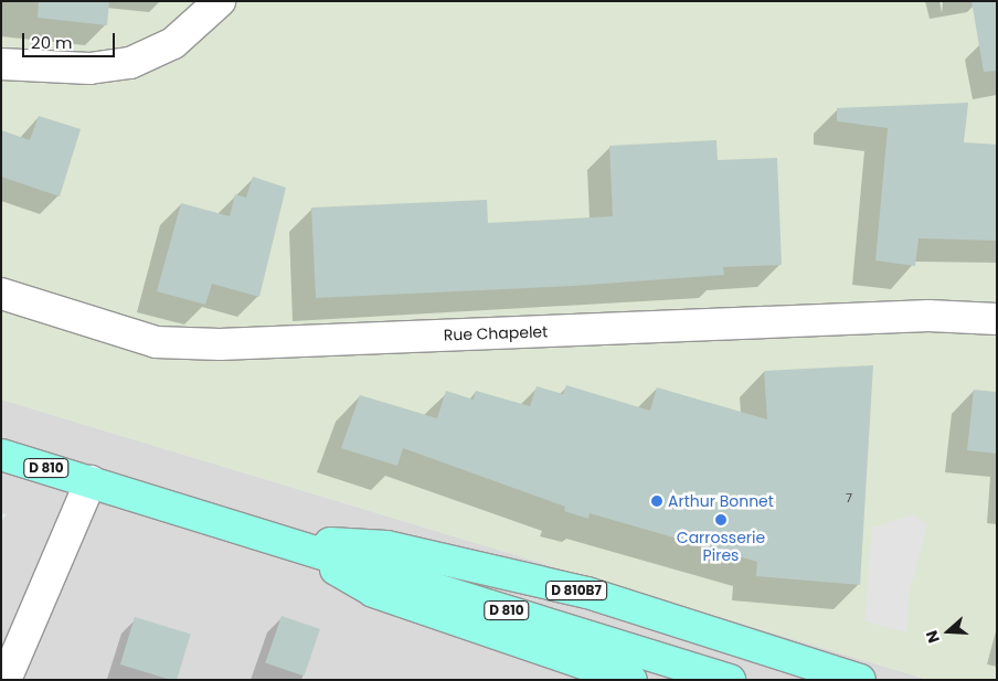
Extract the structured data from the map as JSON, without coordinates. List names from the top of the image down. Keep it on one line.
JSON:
{"streets":{"main road":["D 810","D 810B7"],"street":["Rue Chapelet"]},"crossings":[["D 810","D 810B7"]],"places":["Arthur Bonnet","Carrosserie Pires"],"house_numbers":["7"],"scale_bar":"20 m","north":"left"}
